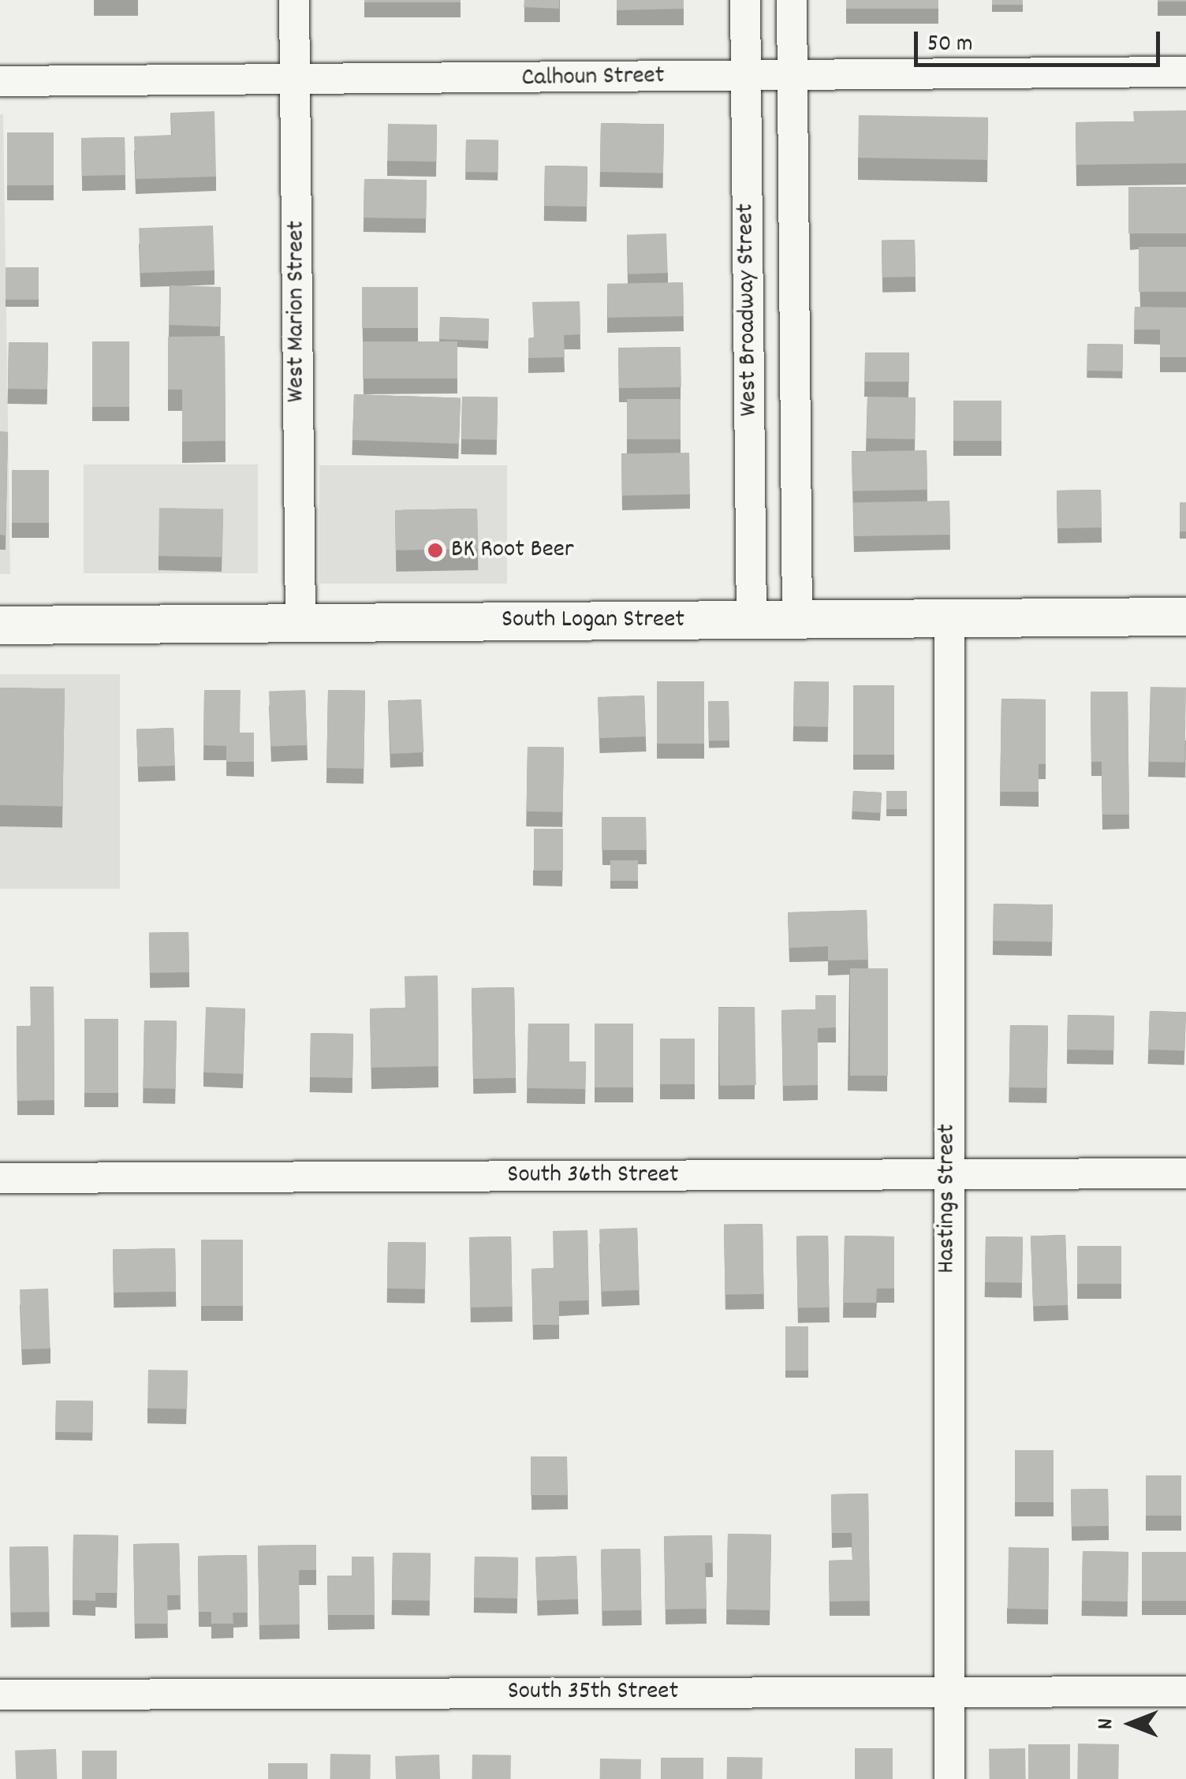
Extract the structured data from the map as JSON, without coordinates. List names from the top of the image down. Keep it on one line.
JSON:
{"streets":{"street":["Calhoun Street","West Broadway Street","West Marion Street","South Logan Street","South 36th Street","Hastings Street","South 35th Street"]},"crossings":[["Calhoun Street","West Broadway Street"],["Calhoun Street","West Marion Street"],["West Broadway Street","South Logan Street"],["West Marion Street","South Logan Street"],["South Logan Street","Hastings Street"],["South 36th Street","Hastings Street"],["Hastings Street","South 35th Street"]],"places":["BK Root Beer"],"scale_bar":"50 m","north":"left"}
